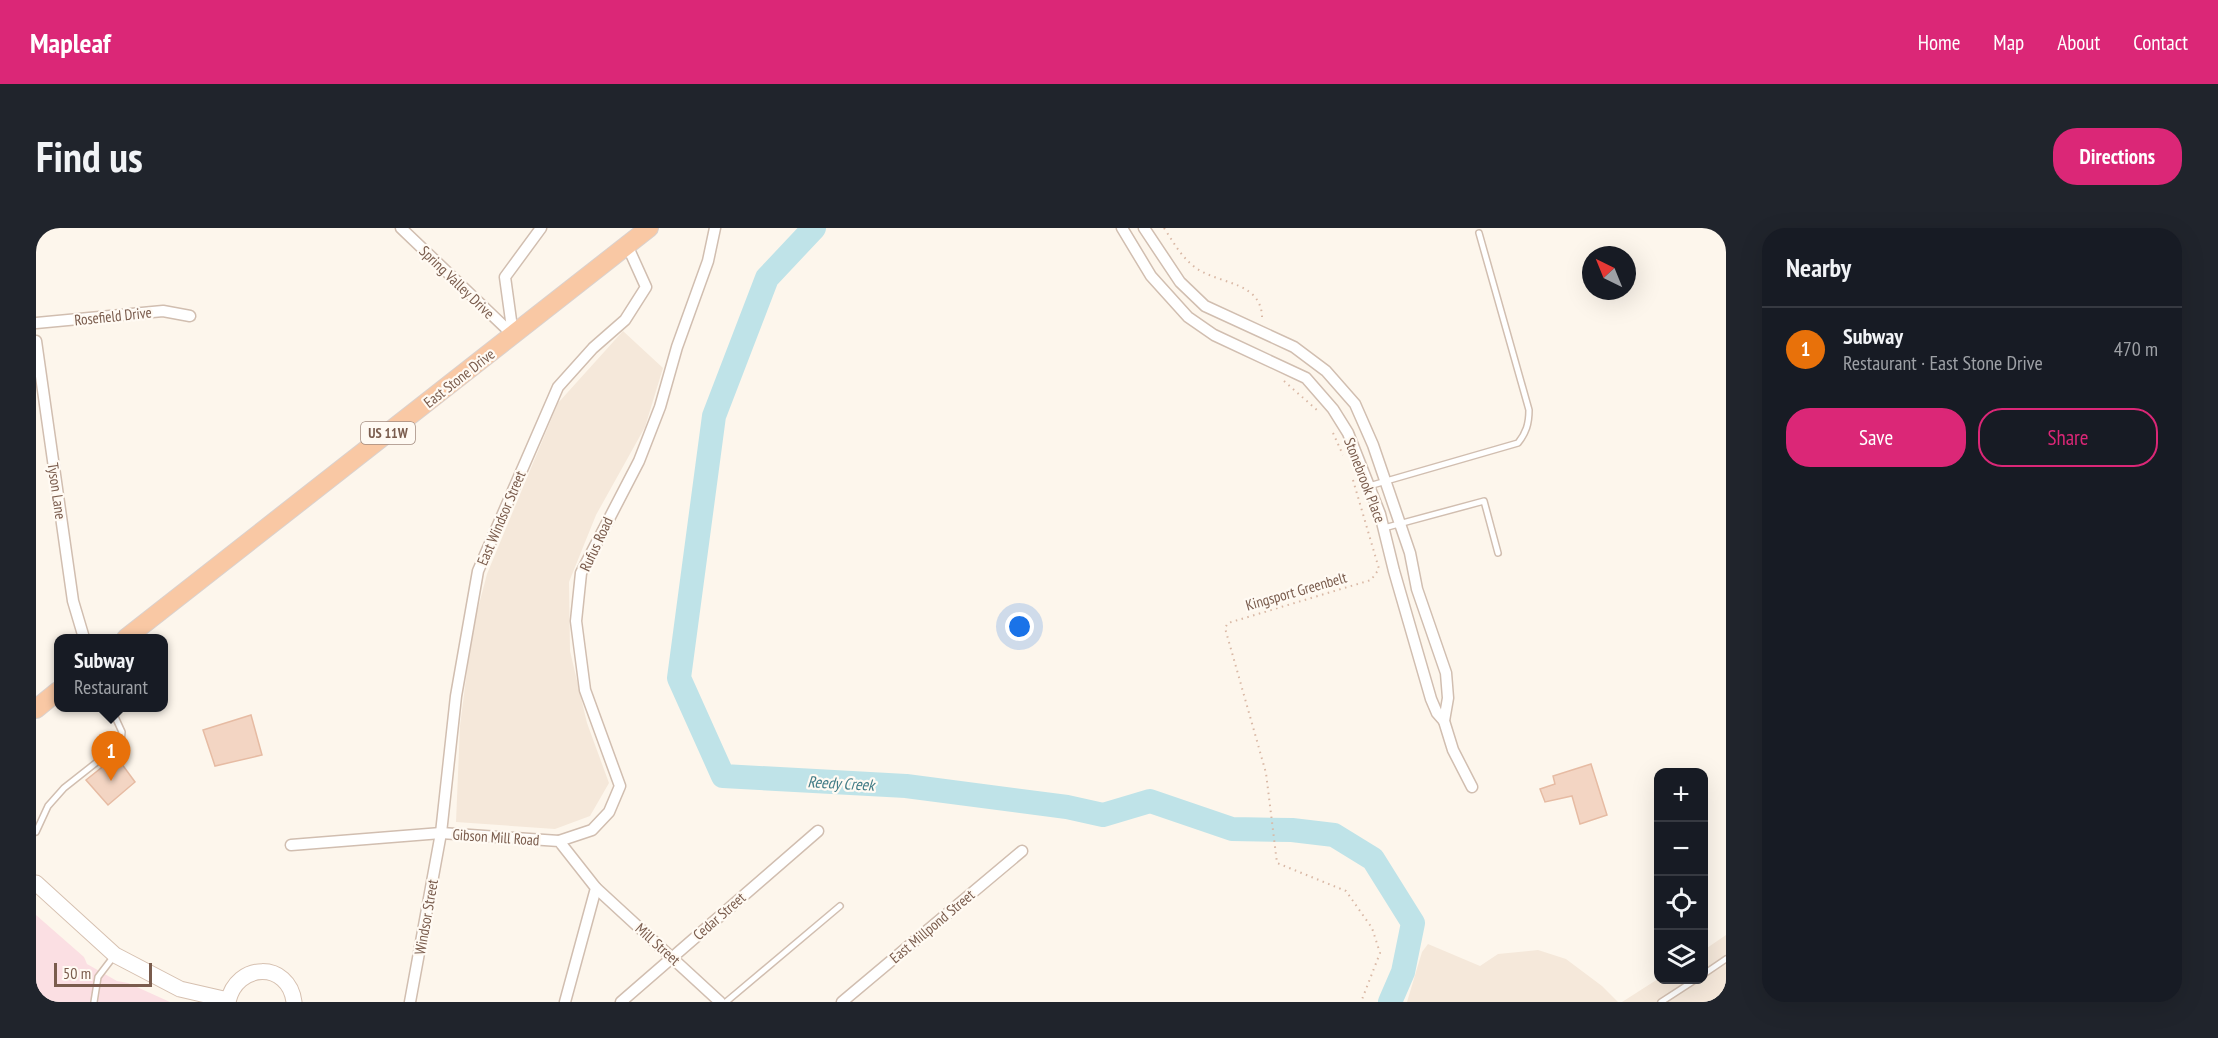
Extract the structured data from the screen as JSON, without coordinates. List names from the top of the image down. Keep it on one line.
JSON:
{"streets":{"highway":["East Stone Drive","US 11W"],"street":["Spring Valley Drive","Rosefield Drive","Stonebrook Place","Tyson Lane","East Windsor Street","Rufus Road","Gibson Mill Road","Cedar Street","Windsor Street","East Millpond Street","Mill Street"],"path":["Kingsport Greenbelt"]},"crossings":[["Spring Valley Drive","East Stone Drive"],["East Stone Drive","East Windsor Street"],["East Windsor Street","Gibson Mill Road"],["East Windsor Street","Windsor Street"],["Rufus Road","Gibson Mill Road"],["Gibson Mill Road","Windsor Street"],["Gibson Mill Road","Mill Street"],["Cedar Street","Mill Street"]],"water":["Reedy Creek"],"scale_bar":"50 m","north":"top left","page":{"header":"Mapleaf","nav":["Home","Map","About","Contact"],"buttons":["Directions",["Save","Share"]],"title":"Find us","heading":"Nearby","list":[{"mark":"1","name":"Subway","note":"Restaurant · East Stone Drive","value":"470 m"}],"popup":["Subway","Restaurant"],"pins":"1","map_buttons":["+","−"],"scale":"50 m"}}
